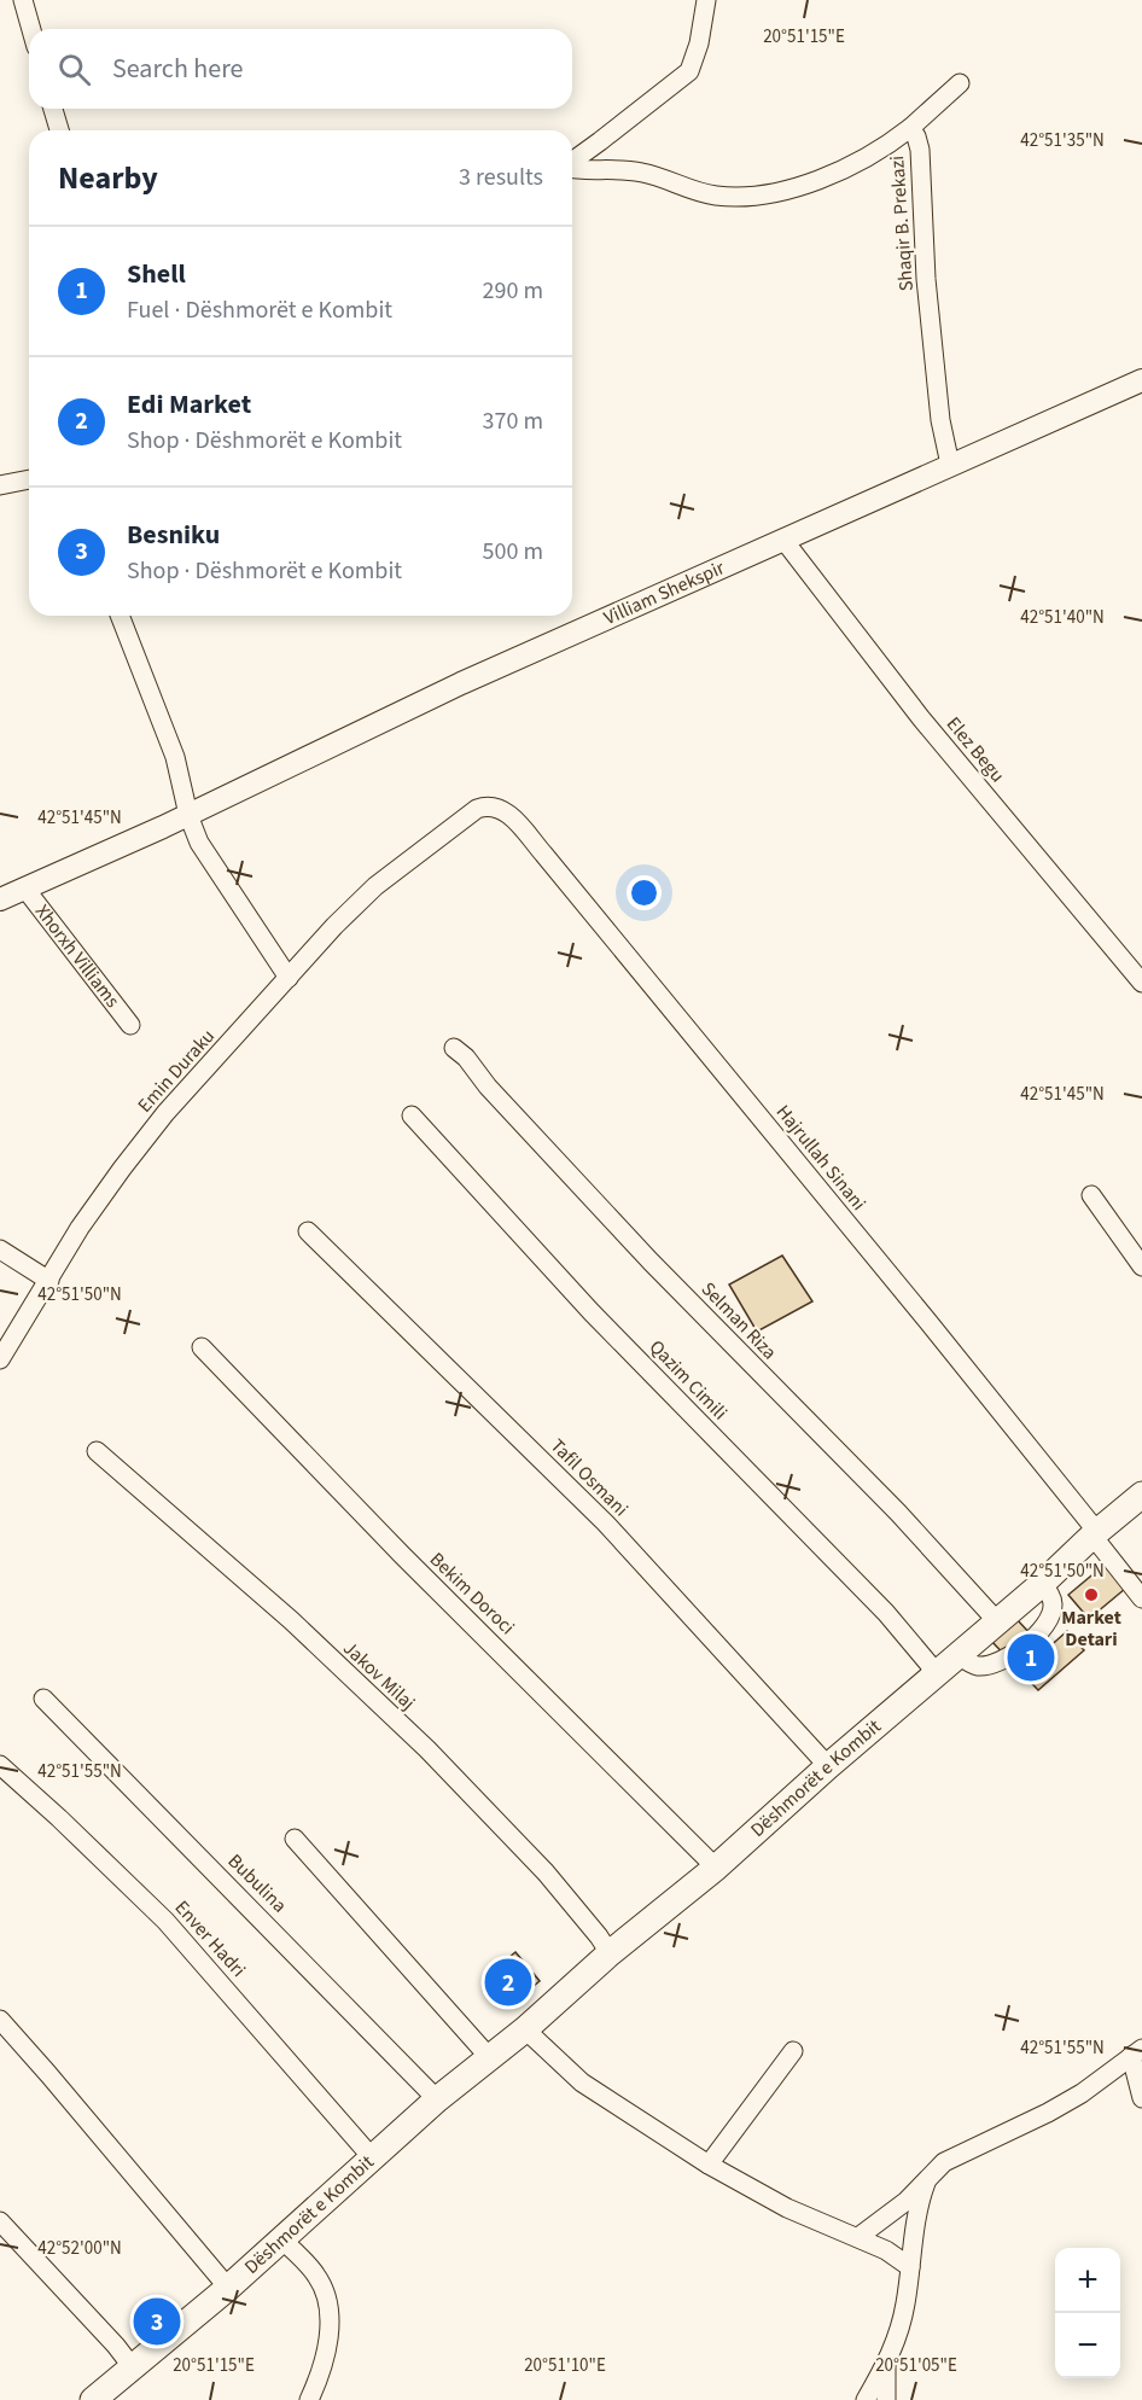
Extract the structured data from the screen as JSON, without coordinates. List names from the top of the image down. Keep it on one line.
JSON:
{"streets":{"main road":["Dëshmorët e Kombit"],"street":["Shaqir B. Prekazi","Villiam Shekspir","Elez Begu","Xhorxh Villiams","Emin Duraku","Hajrullah Sinani","Selman Riza","Qazim Cimili","Tafil Osmani","Bekim Doroci","Jakov Milaj","Bubulina","Enver Hadri"]},"crossings":[["Shaqir B. Prekazi","Villiam Shekspir"],["Villiam Shekspir","Elez Begu"],["Villiam Shekspir","Xhorxh Villiams"],["Emin Duraku","Hajrullah Sinani"],["Hajrullah Sinani","Dëshmorët e Kombit"],["Selman Riza","Dëshmorët e Kombit"],["Qazim Cimili","Dëshmorët e Kombit"],["Tafil Osmani","Dëshmorët e Kombit"],["Bekim Doroci","Dëshmorët e Kombit"],["Jakov Milaj","Dëshmorët e Kombit"],["Dëshmorët e Kombit","Bubulina"],["Dëshmorët e Kombit","Enver Hadri"]],"places":["Market Detari"],"page":{"search":"Search here","heading":["Nearby","3 results"],"list":[{"mark":"1","name":"Shell","note":"Fuel · Dëshmorët e Kombit","value":"290 m"},{"mark":"2","name":"Edi Market","note":"Shop · Dëshmorët e Kombit","value":"370 m"},{"mark":"3","name":"Besniku","note":"Shop · Dëshmorët e Kombit","value":"500 m"}],"pins":["1","2","3"],"map_buttons":["+","−"]},"coordinates":["20°51'15\"E","42°51'35\"N","42°51'40\"N","42°51'45\"N","42°51'50\"N","42°51'55\"N","42°52'00\"N","20°51'10\"E","20°51'05\"E"]}
